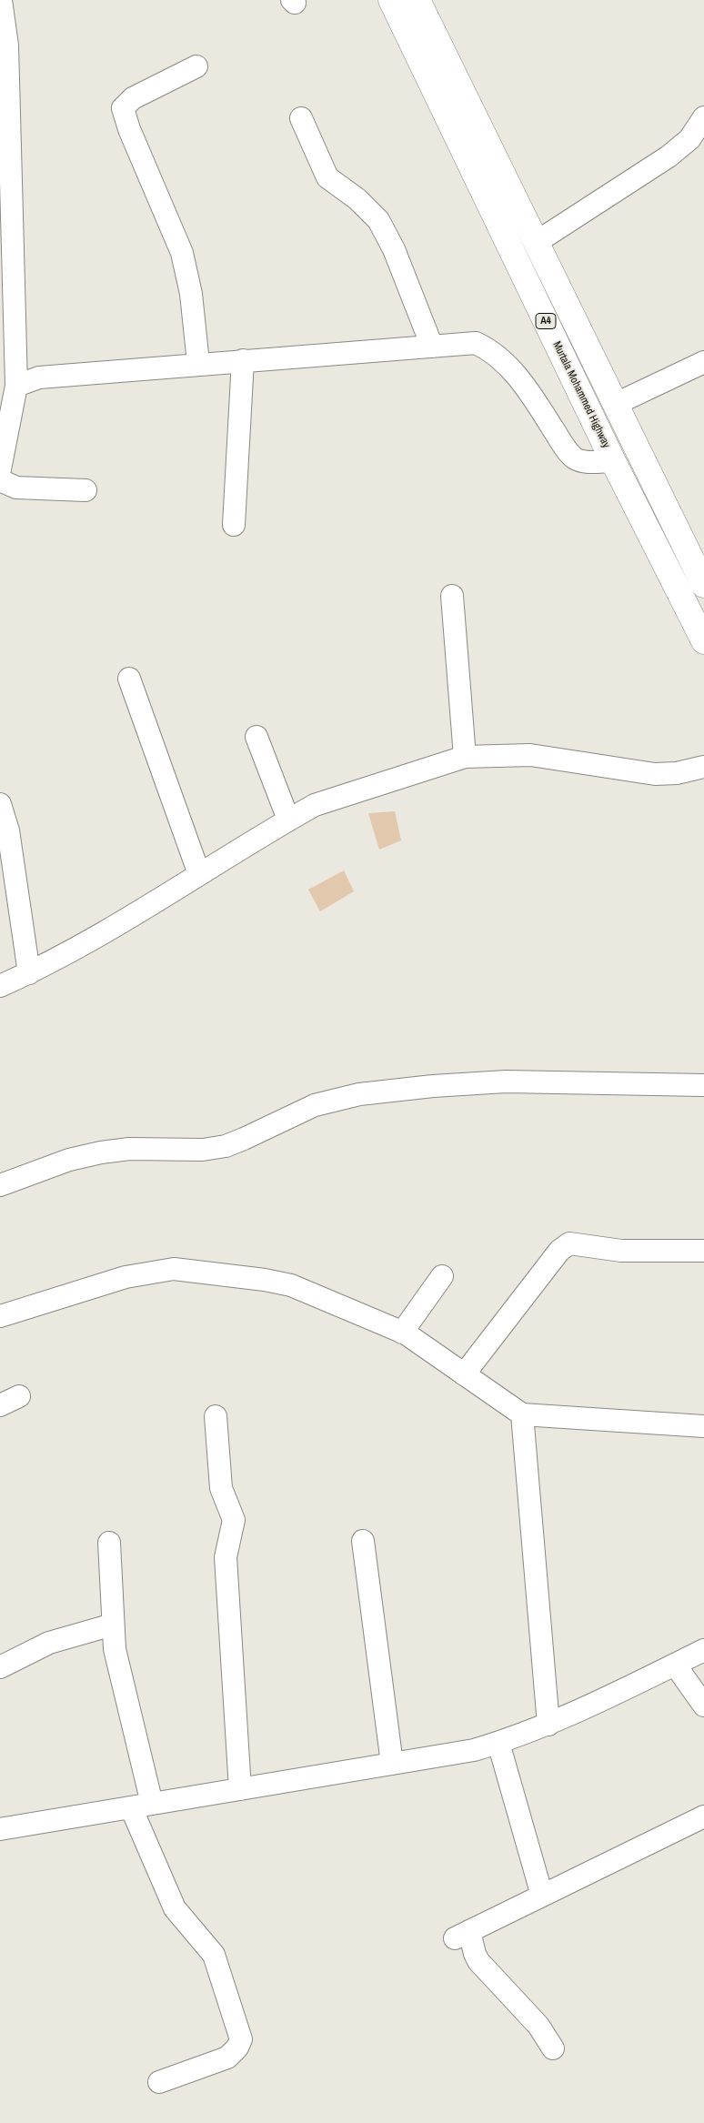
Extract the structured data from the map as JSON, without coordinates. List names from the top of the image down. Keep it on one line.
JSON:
{"streets":{"highway":["A4","Murtala Mohammed Highway"]}}
